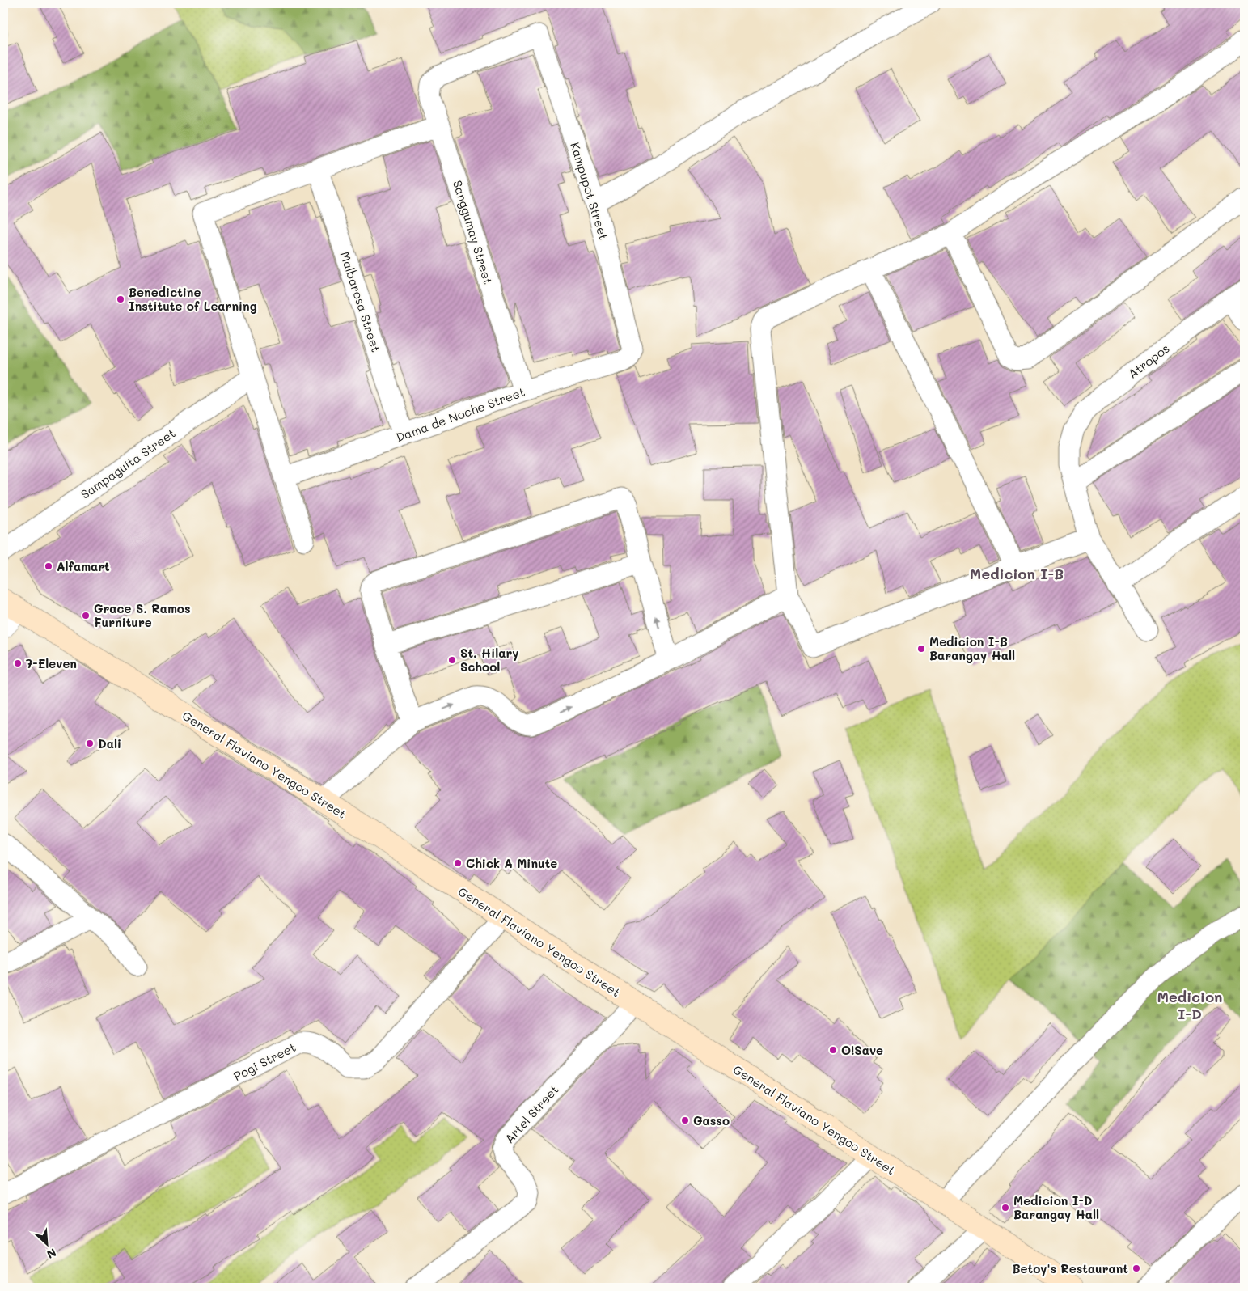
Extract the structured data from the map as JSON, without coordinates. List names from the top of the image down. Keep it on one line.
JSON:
{"streets":{"main road":["General Flaviano Yengco Street"],"street":["Kampupot Street","Sanggumay Street","Malbarosa Street","Atropos","Dama de Noche Street","Sampaguita Street","Pogi Street","Artel Street"]},"crossings":[["Kampupot Street","Sanggumay Street"],["Kampupot Street","Dama de Noche Street"],["Sanggumay Street","Dama de Noche Street"],["Malbarosa Street","Dama de Noche Street"],["General Flaviano Yengco Street","Pogi Street"],["General Flaviano Yengco Street","Artel Street"]],"districts":["Medicion I-B","Medicion I-D"],"places":["Benedictine Institute of Learning","Alfamart","Grace S. Ramos Furniture","Medicion I-B Barangay Hall","St. Hilary School","7-Eleven","Dali","Chick A Minute","O!Save","Gasso","Medicion I-D Barangay Hall","Betoy's Restaurant"],"north":"bottom right"}
